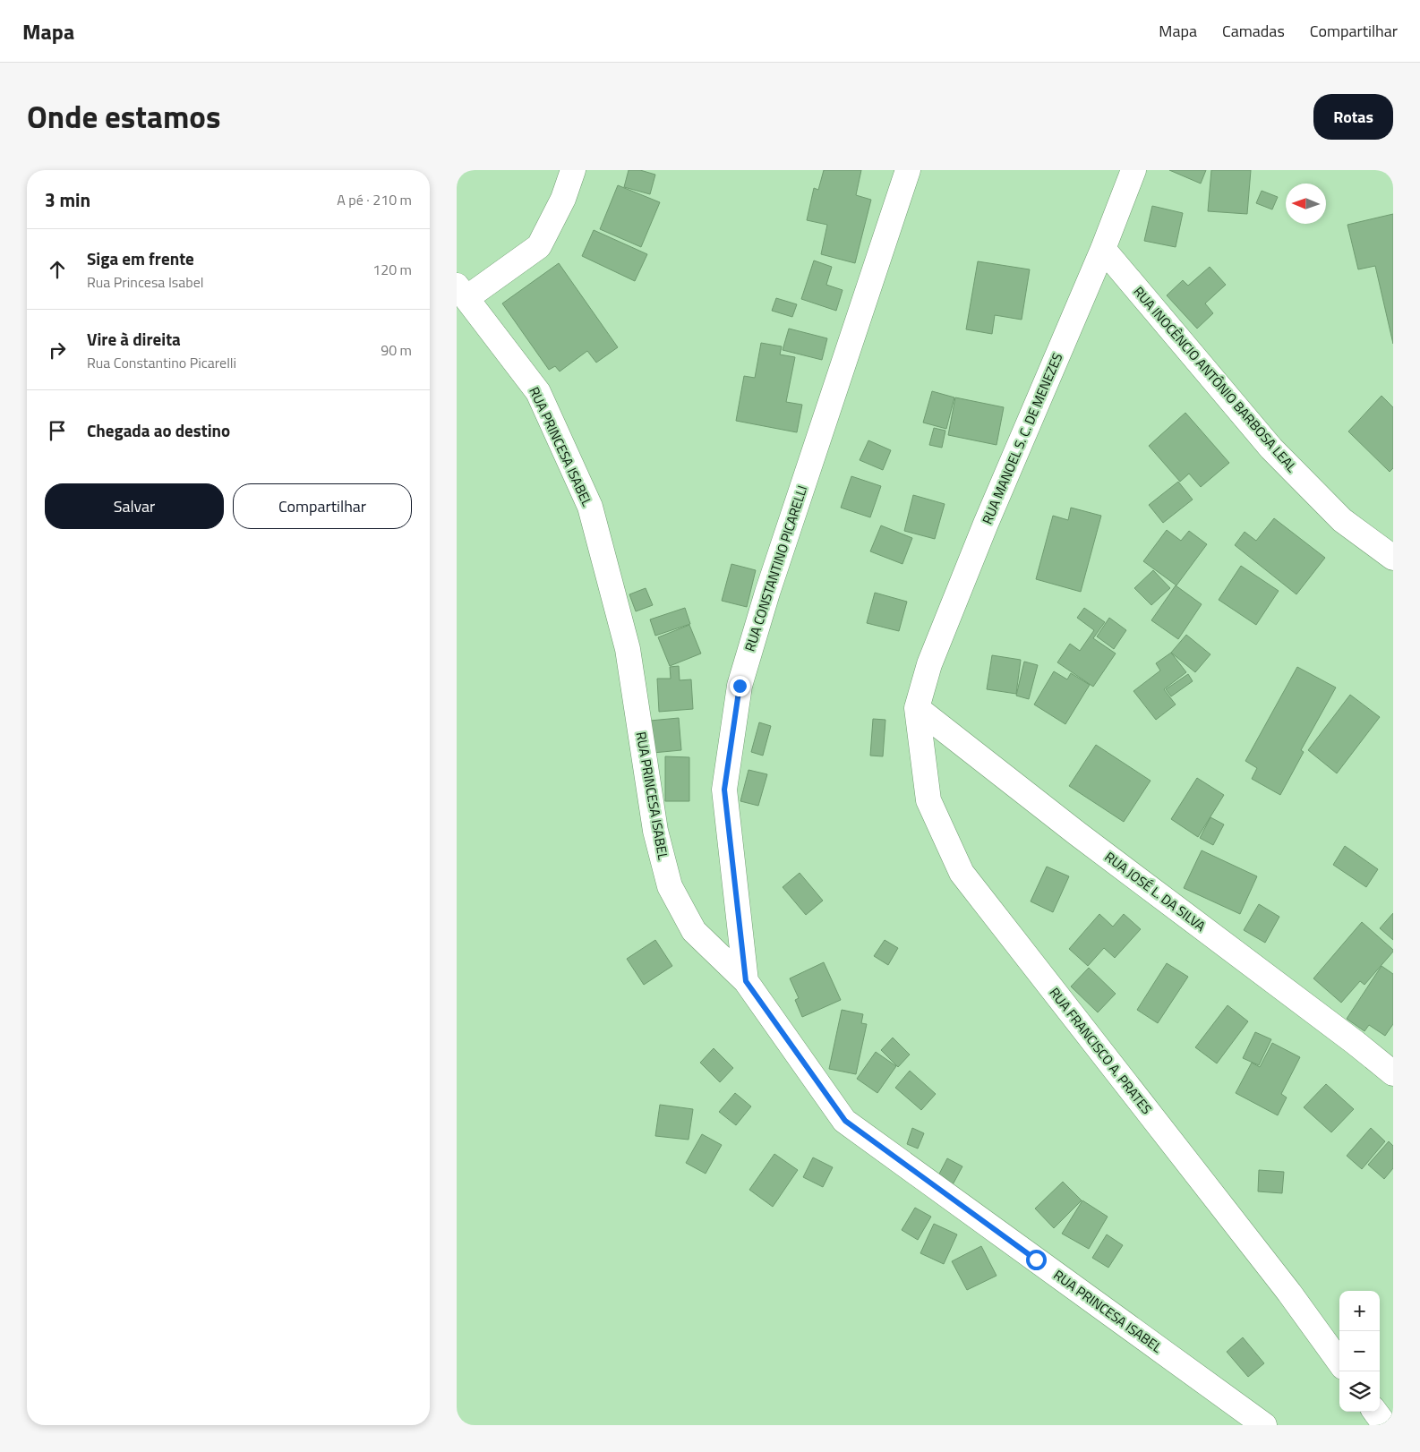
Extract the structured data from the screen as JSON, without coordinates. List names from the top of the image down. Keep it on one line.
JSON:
{"streets":{"street":["RUA INOCÊNCIO ANTÔNIO BARBOSA LEAL","RUA MANOEL S. C. DE MENEZES","RUA PRINCESA ISABEL","RUA CONSTANTINO PICARELLI","RUA JOSÉ L. DA SILVA","RUA FRANCISCO A. PRATES"]},"crossings":[["RUA INOCÊNCIO ANTÔNIO BARBOSA LEAL","RUA MANOEL S. C. DE MENEZES"],["RUA MANOEL S. C. DE MENEZES","RUA JOSÉ L. DA SILVA"],["RUA MANOEL S. C. DE MENEZES","RUA FRANCISCO A. PRATES"],["RUA PRINCESA ISABEL","RUA CONSTANTINO PICARELLI"],["RUA JOSÉ L. DA SILVA","RUA FRANCISCO A. PRATES"]],"north":"left","page":{"header":"Mapa","nav":["Mapa","Camadas","Compartilhar"],"title":"Onde estamos","buttons":["Rotas",["Salvar","Compartilhar"]],"heading":["3 min","A pé · 210 m"],"list":[["Siga em frente","Rua Princesa Isabel","120 m"],["Vire à direita","Rua Constantino Picarelli","90 m"],"Chegada ao destino"],"map_buttons":["+","−"]}}
